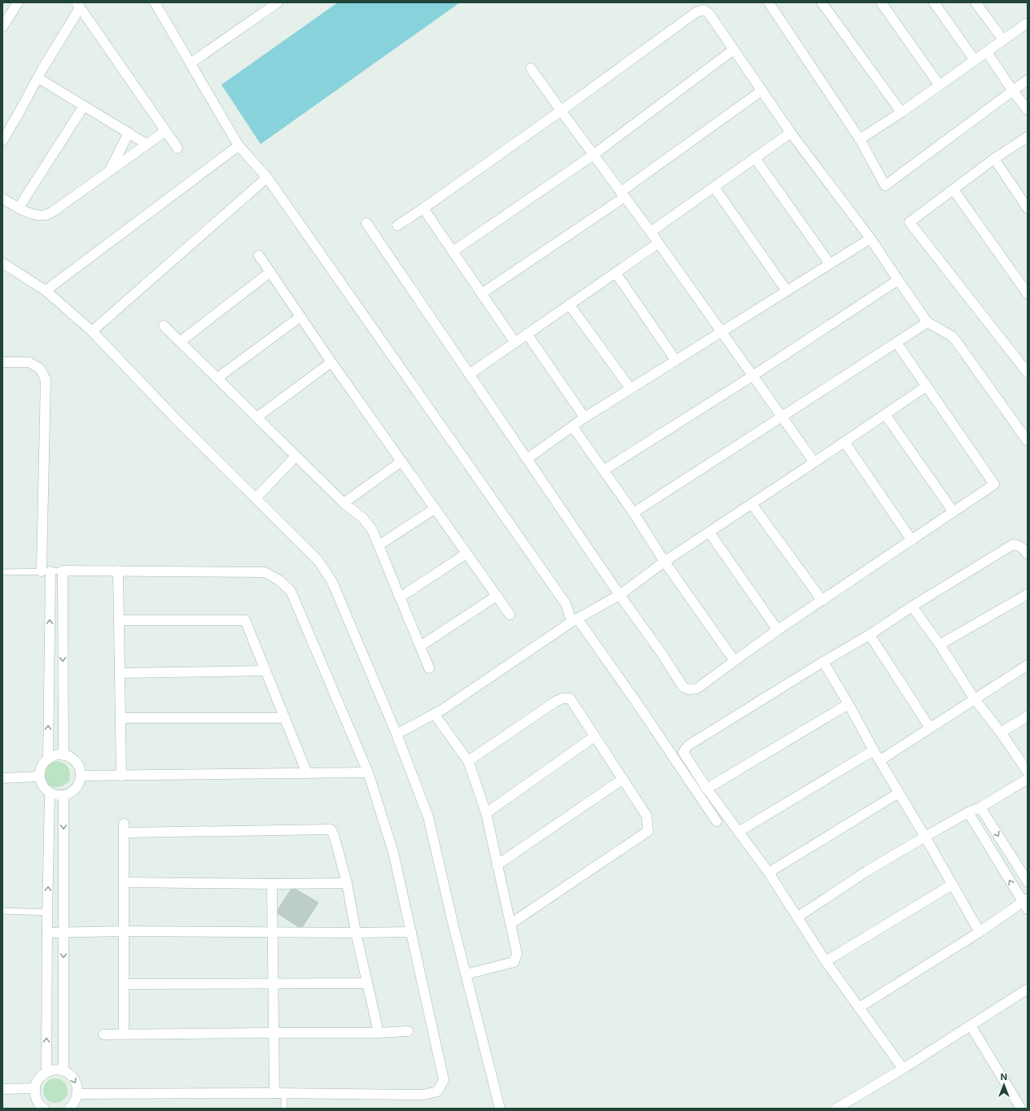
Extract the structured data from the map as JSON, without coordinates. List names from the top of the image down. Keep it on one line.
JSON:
{"north":"top"}
